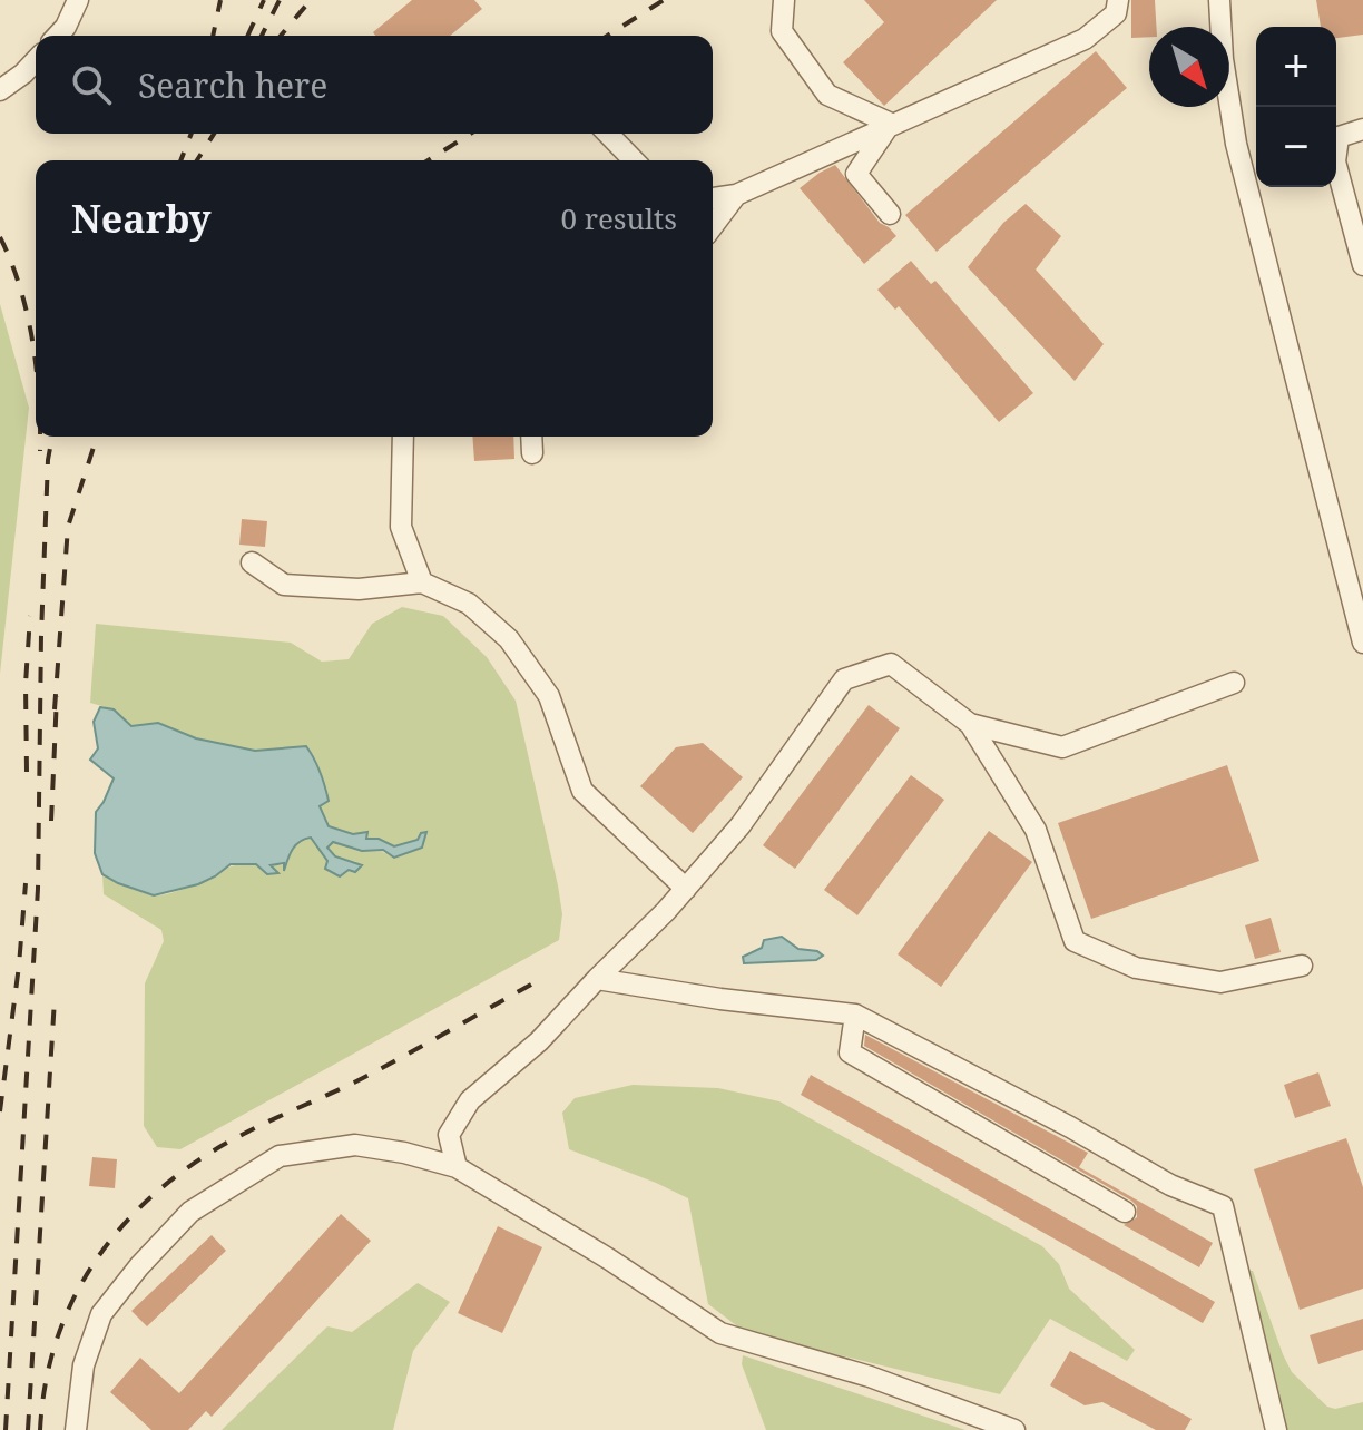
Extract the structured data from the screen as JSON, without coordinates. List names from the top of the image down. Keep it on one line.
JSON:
{"north":"bottom right","page":{"map_buttons":["+","−"],"search":"Search here","heading":["Nearby","0 results"]}}
